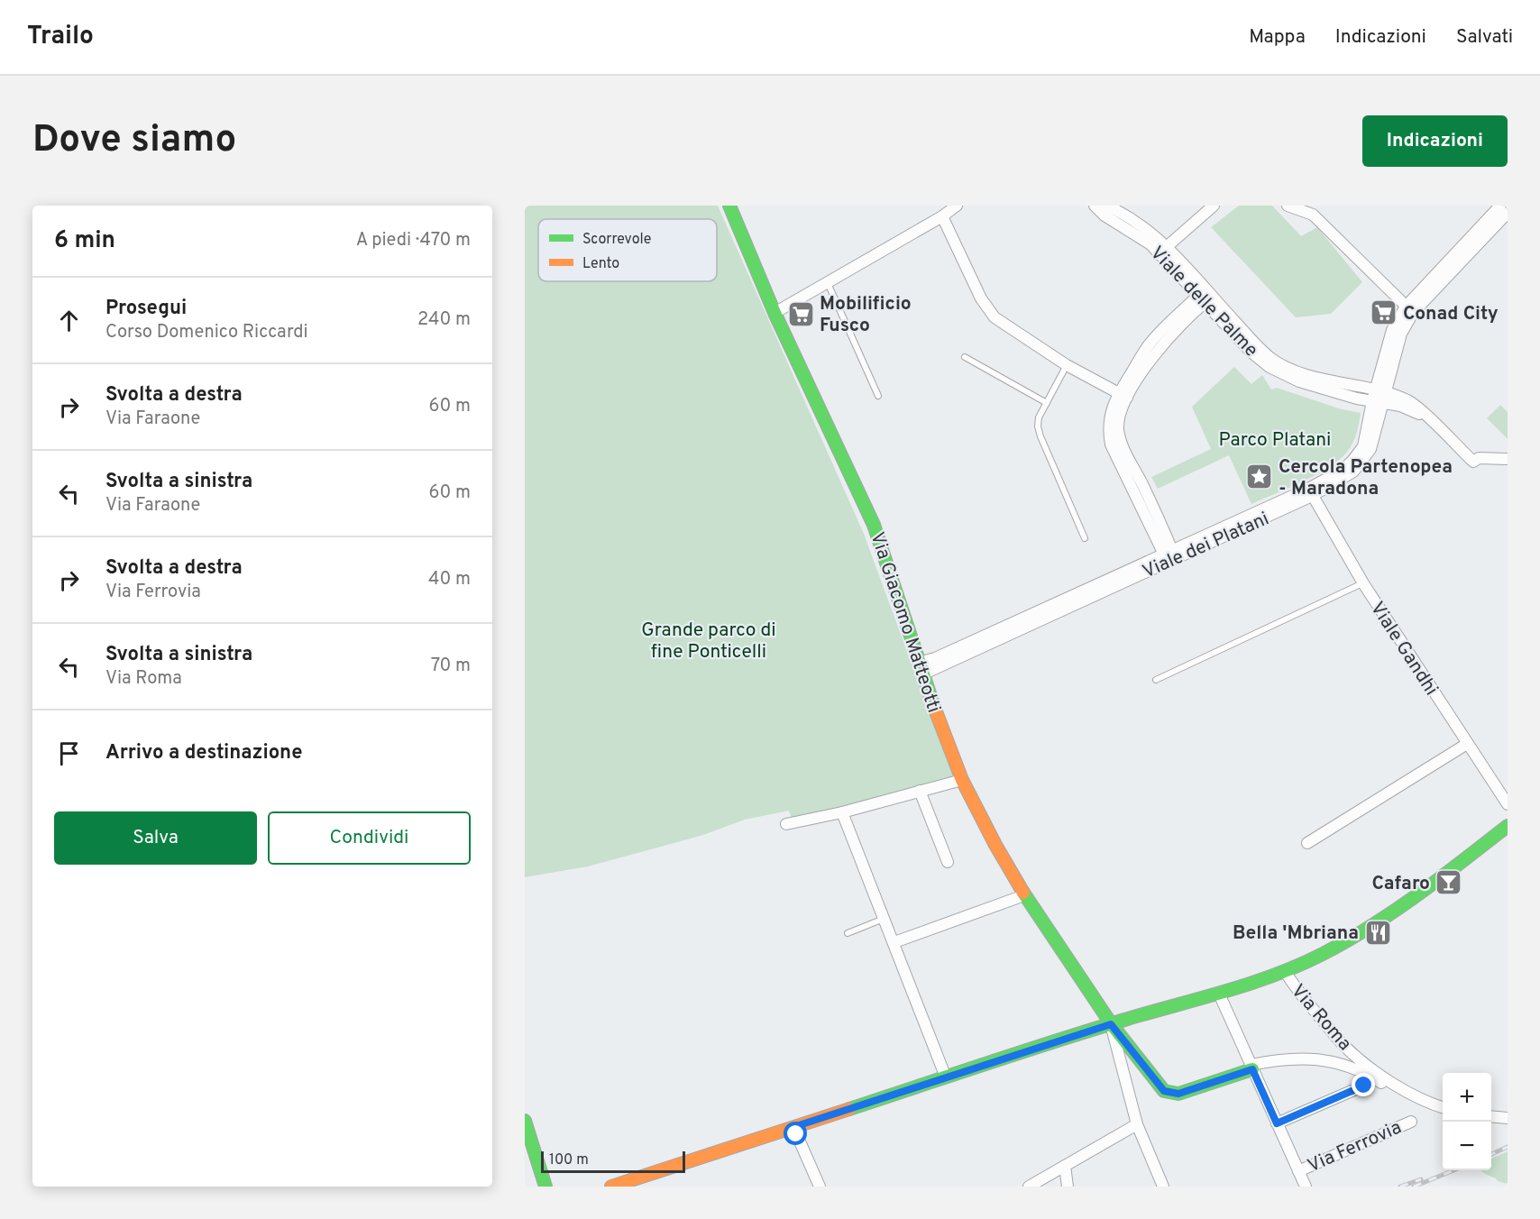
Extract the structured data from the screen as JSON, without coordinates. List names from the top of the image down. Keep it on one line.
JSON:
{"streets":{"street":["Viale delle Palme","Viale dei Platani","Via Giacomo Matteotti","Viale Gandhi","Via Roma","Via Ferrovia"]},"crossings":[["Viale delle Palme","Viale dei Platani"],["Viale dei Platani","Via Giacomo Matteotti"],["Viale dei Platani","Viale Gandhi"],["Via Giacomo Matteotti","Via Ferrovia"]],"parks":["Parco Platani","Grande parco di fine Ponticelli"],"places":{"supermarket":["Conad City","Mobilificio Fusco"],"place":["Cercola Partenopea - Maradona"],"bar":["Cafaro"],"restaurant":["Bella 'Mbriana"]},"legend":["Scorrevole","Lento"],"scale_bar":"100 m","page":{"header":"Trailo","nav":["Mappa","Indicazioni","Salvati"],"buttons":["Indicazioni",["Salva","Condividi"]],"title":"Dove siamo","heading":["6 min","A piedi · 470 m"],"list":[["Prosegui","Corso Domenico Riccardi","240 m"],["Svolta a destra","Via Faraone","60 m"],["Svolta a sinistra","Via Faraone","60 m"],["Svolta a destra","Via Ferrovia","40 m"],["Svolta a sinistra","Via Roma","70 m"],"Arrivo a destinazione"],"map_buttons":["+","−"],"scale":"100 m"}}
